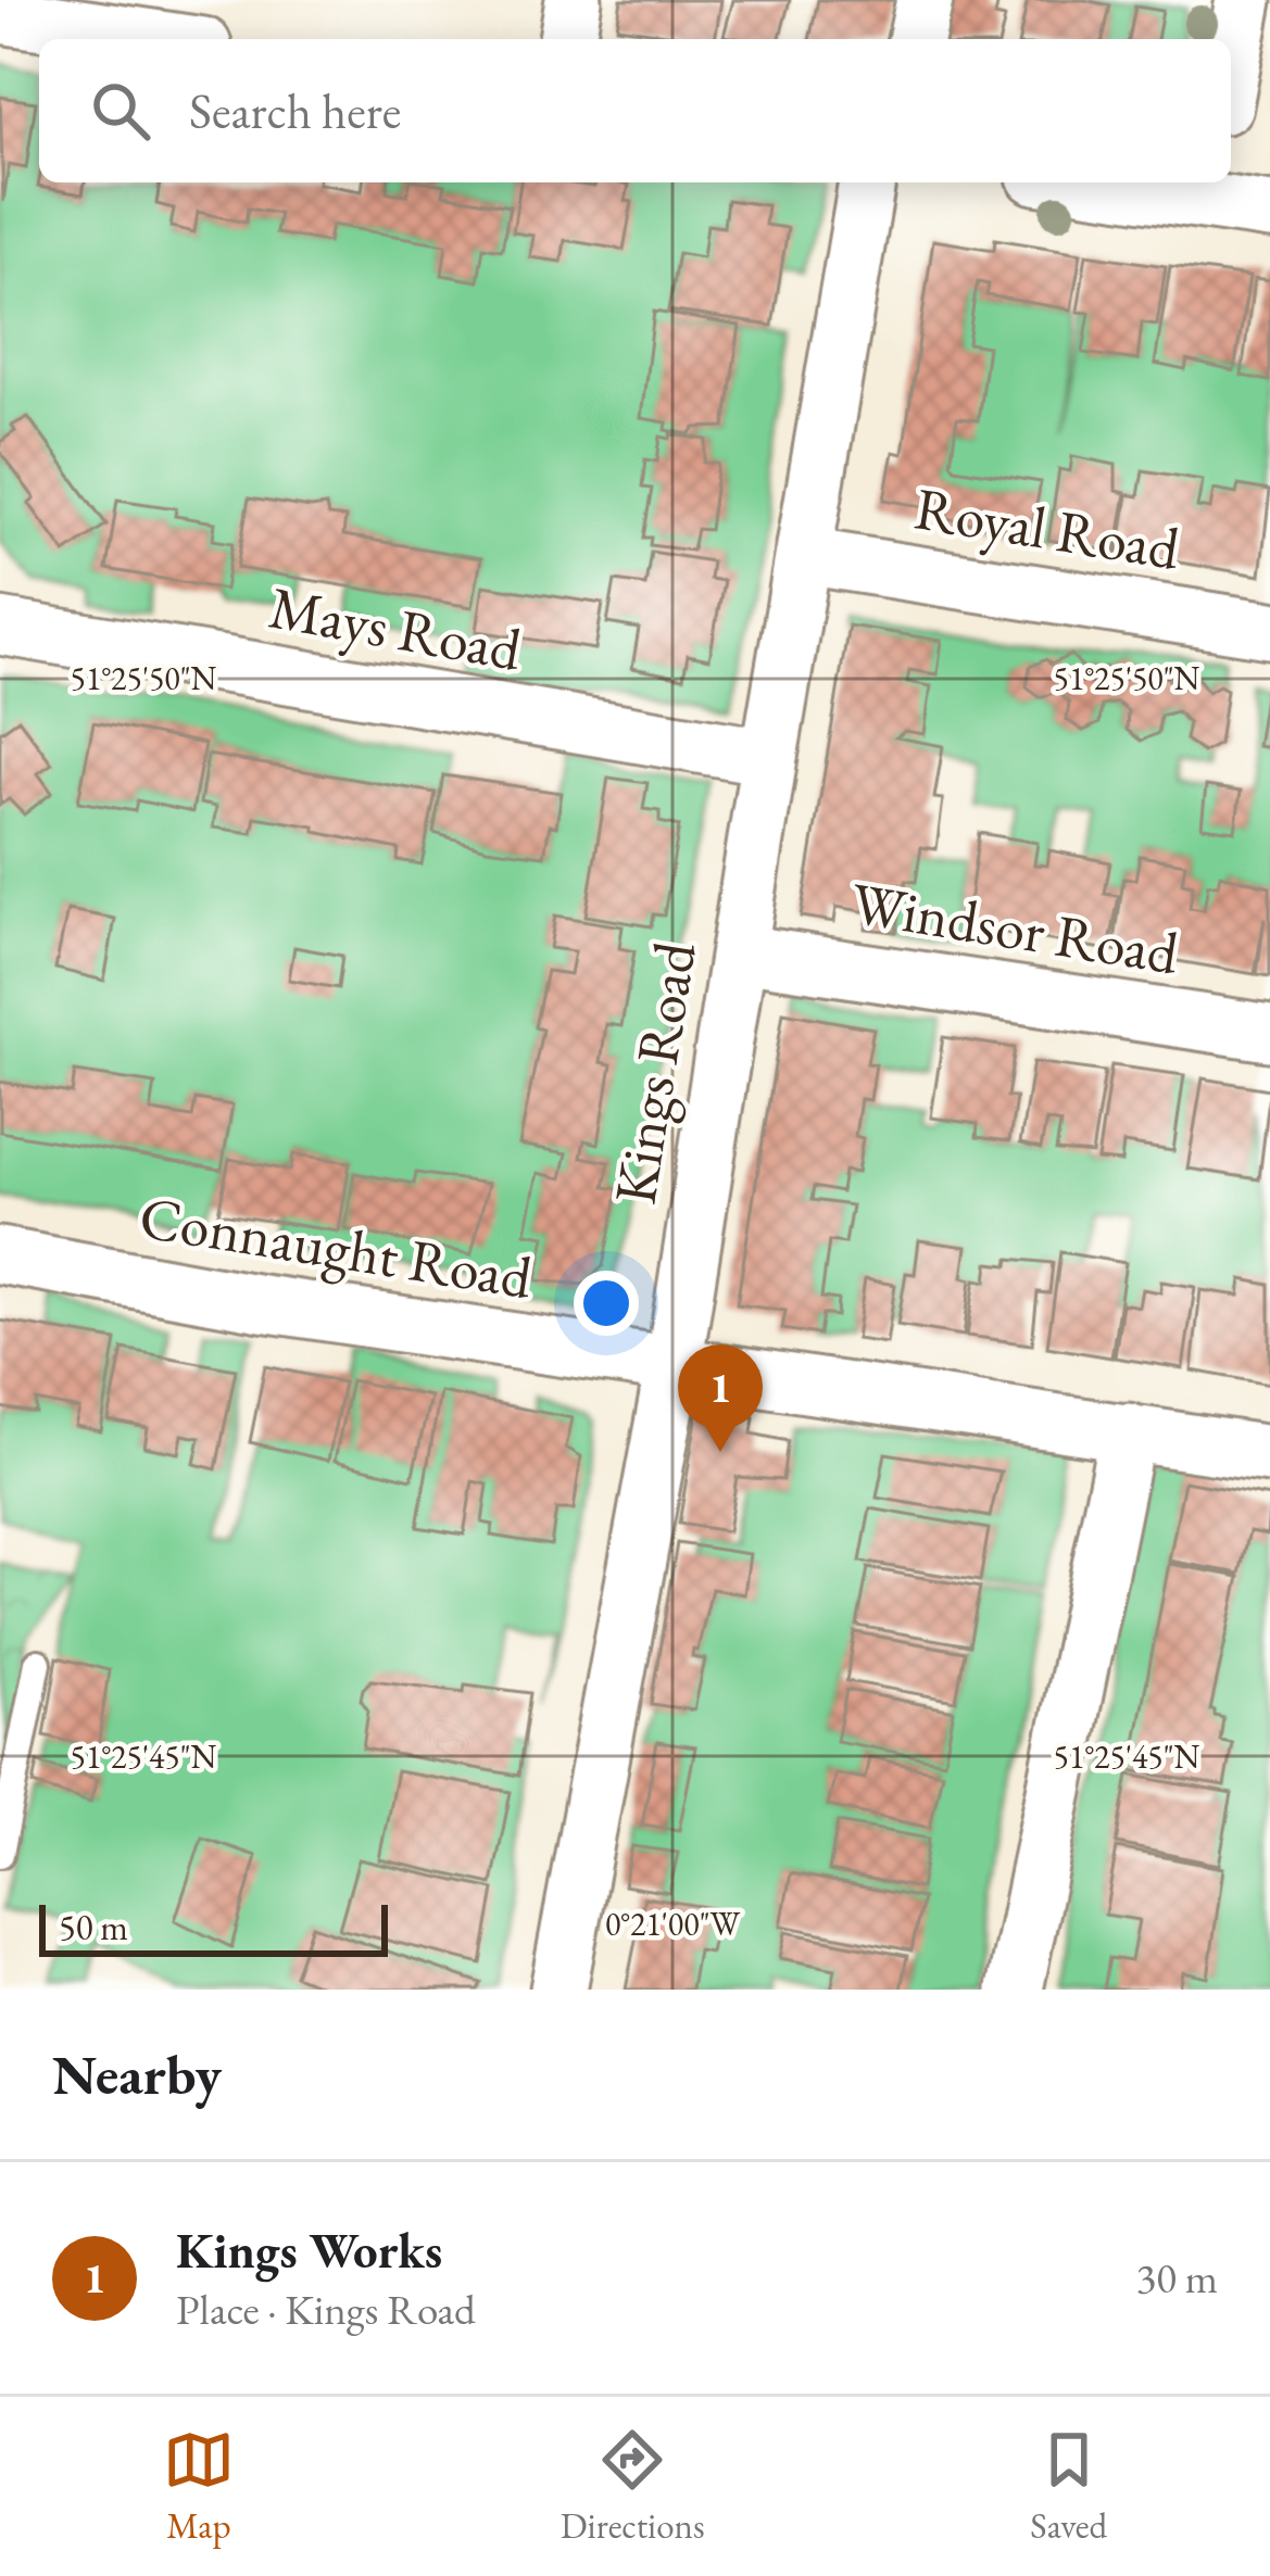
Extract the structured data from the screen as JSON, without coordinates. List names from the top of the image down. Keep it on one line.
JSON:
{"streets":{"street":["Royal Road","Mays Road","Windsor Road","Kings Road","Connaught Road"]},"crossings":[["Royal Road","Kings Road"],["Mays Road","Kings Road"],["Windsor Road","Kings Road"],["Kings Road","Connaught Road"]],"scale_bar":"50 m","page":{"search":"Search here","pins":"1","scale":"50 m","heading":"Nearby","list":[{"mark":"1","name":"Kings Works","note":"Place · Kings Road","value":"30 m"}],"nav":["Map","Directions","Saved"]},"coordinates":["51°25'50\"N","51°25'45\"N","0°21'00\"W"]}
